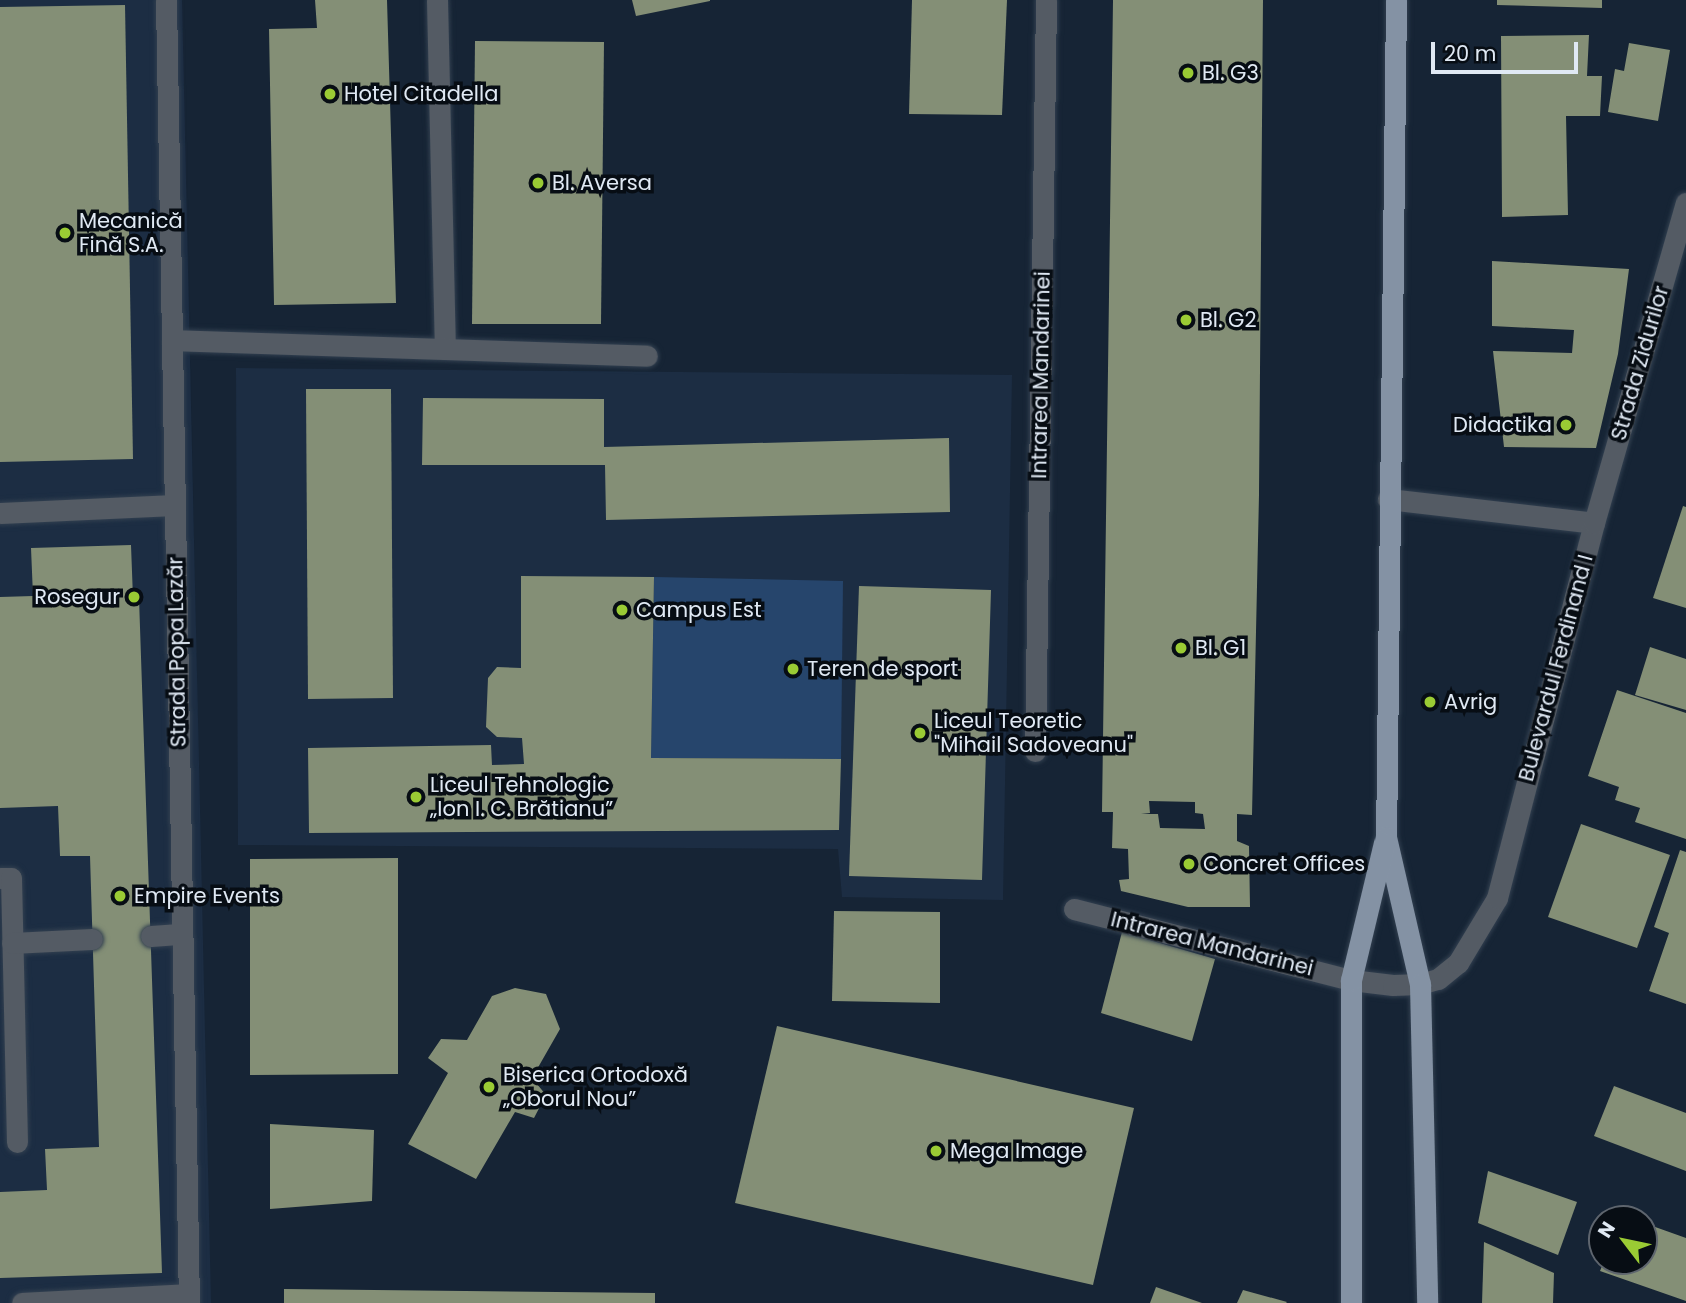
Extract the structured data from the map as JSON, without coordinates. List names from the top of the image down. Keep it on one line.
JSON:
{"streets":{"street":["Strada Zidurilor","Intrarea Mandarinei","Strada Popa Lazăr","Bulevardul Ferdinand I"]},"crossings":[["Strada Zidurilor","Bulevardul Ferdinand I"],["Intrarea Mandarinei","Bulevardul Ferdinand I"]],"places":["Bl. G3","Hotel Citadella","Bl. Aversa","Mecanică Fină S.A.","Bl. G2","Didactika","Rosegur","Campus Est","Bl. G1","Teren de sport","Avrig","Liceul Teoretic \"Mihail Sadoveanu\"","Liceul Tehnologic „Ion I. C. Brătianu”","Concret Offices","Empire Events","Biserica Ortodoxă „Oborul Nou”","Mega Image"],"scale_bar":"20 m","north":"top left"}
